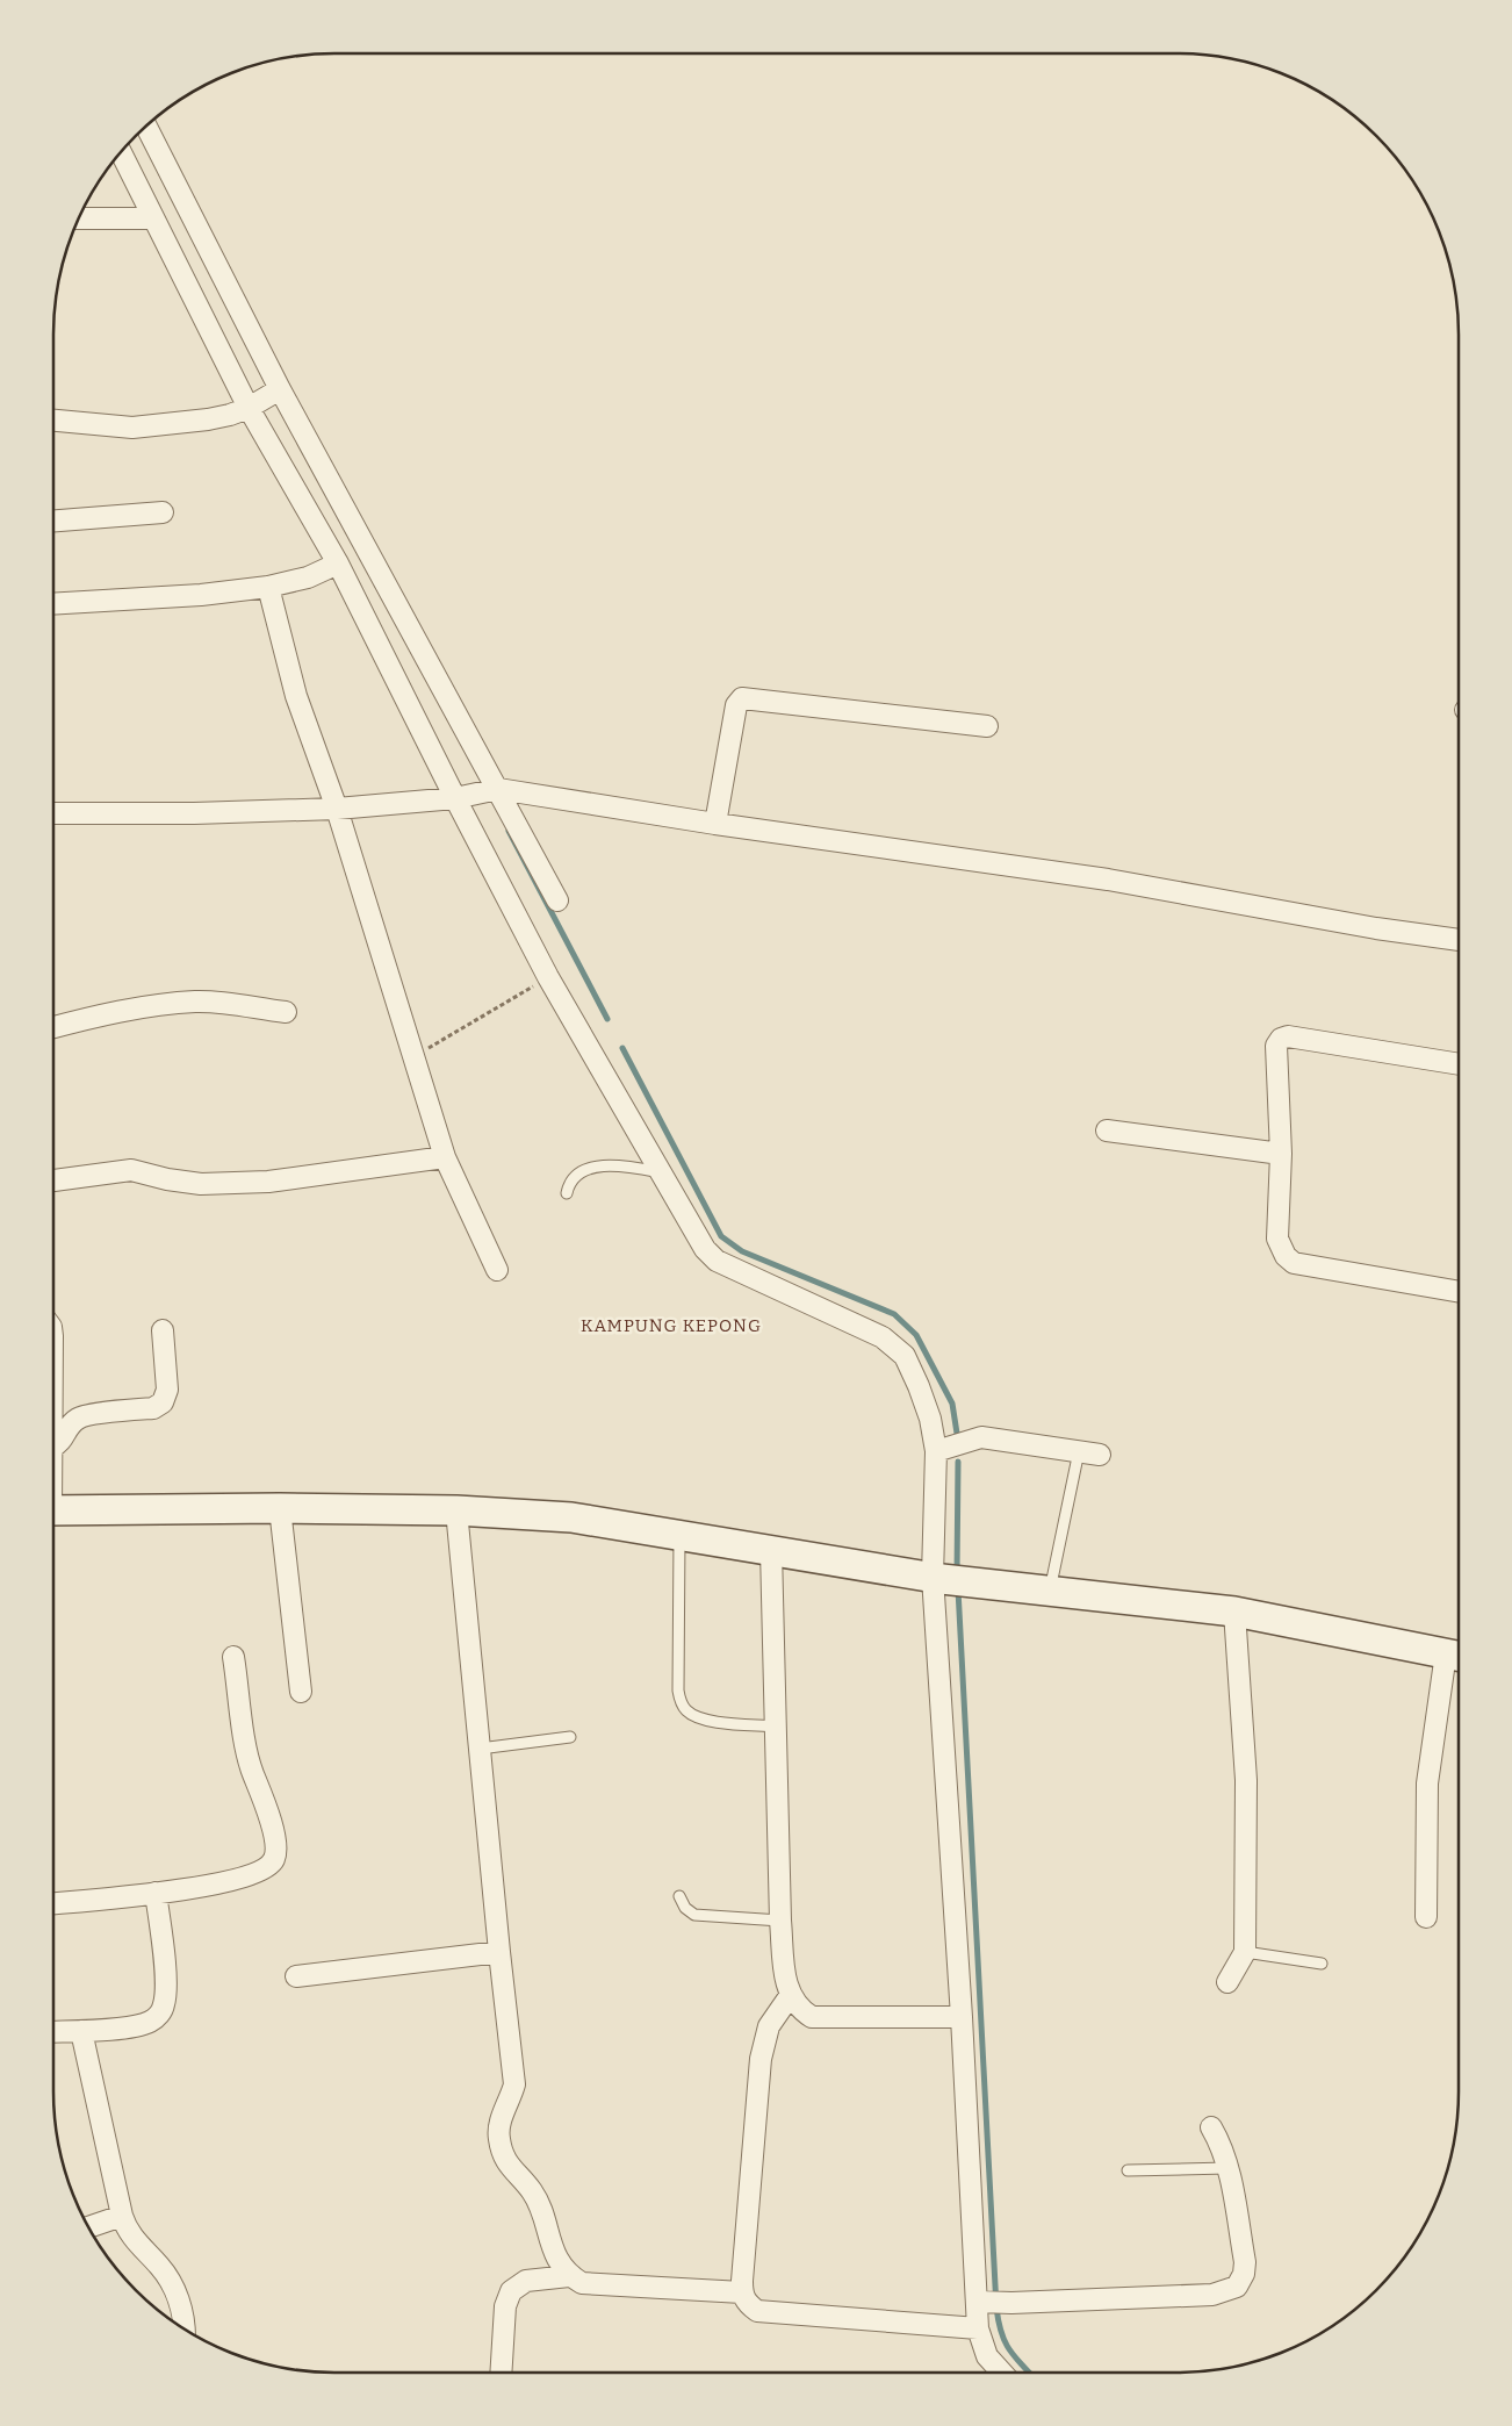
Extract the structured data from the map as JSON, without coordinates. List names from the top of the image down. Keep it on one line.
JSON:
{"districts":["KAMPUNG KEPONG"]}
